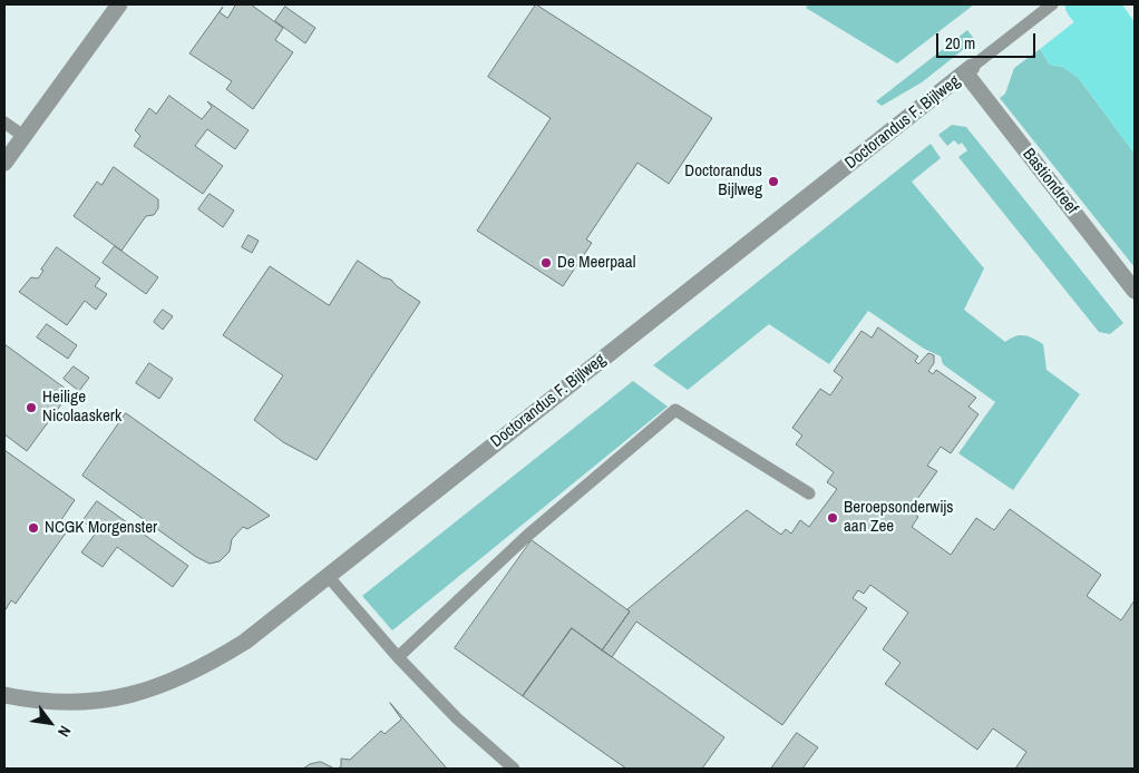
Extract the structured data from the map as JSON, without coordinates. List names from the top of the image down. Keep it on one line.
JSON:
{"streets":{"street":["Doctorandus F. Bijlweg","Bastiondreef"]},"crossings":[["Doctorandus F. Bijlweg","Bastiondreef"]],"places":["Doctorandus Bijlweg","De Meerpaal","Heilige Nicolaaskerk","Beroepsonderwijs aan Zee","NCGK Morgenster"],"scale_bar":"20 m","north":"bottom right"}
